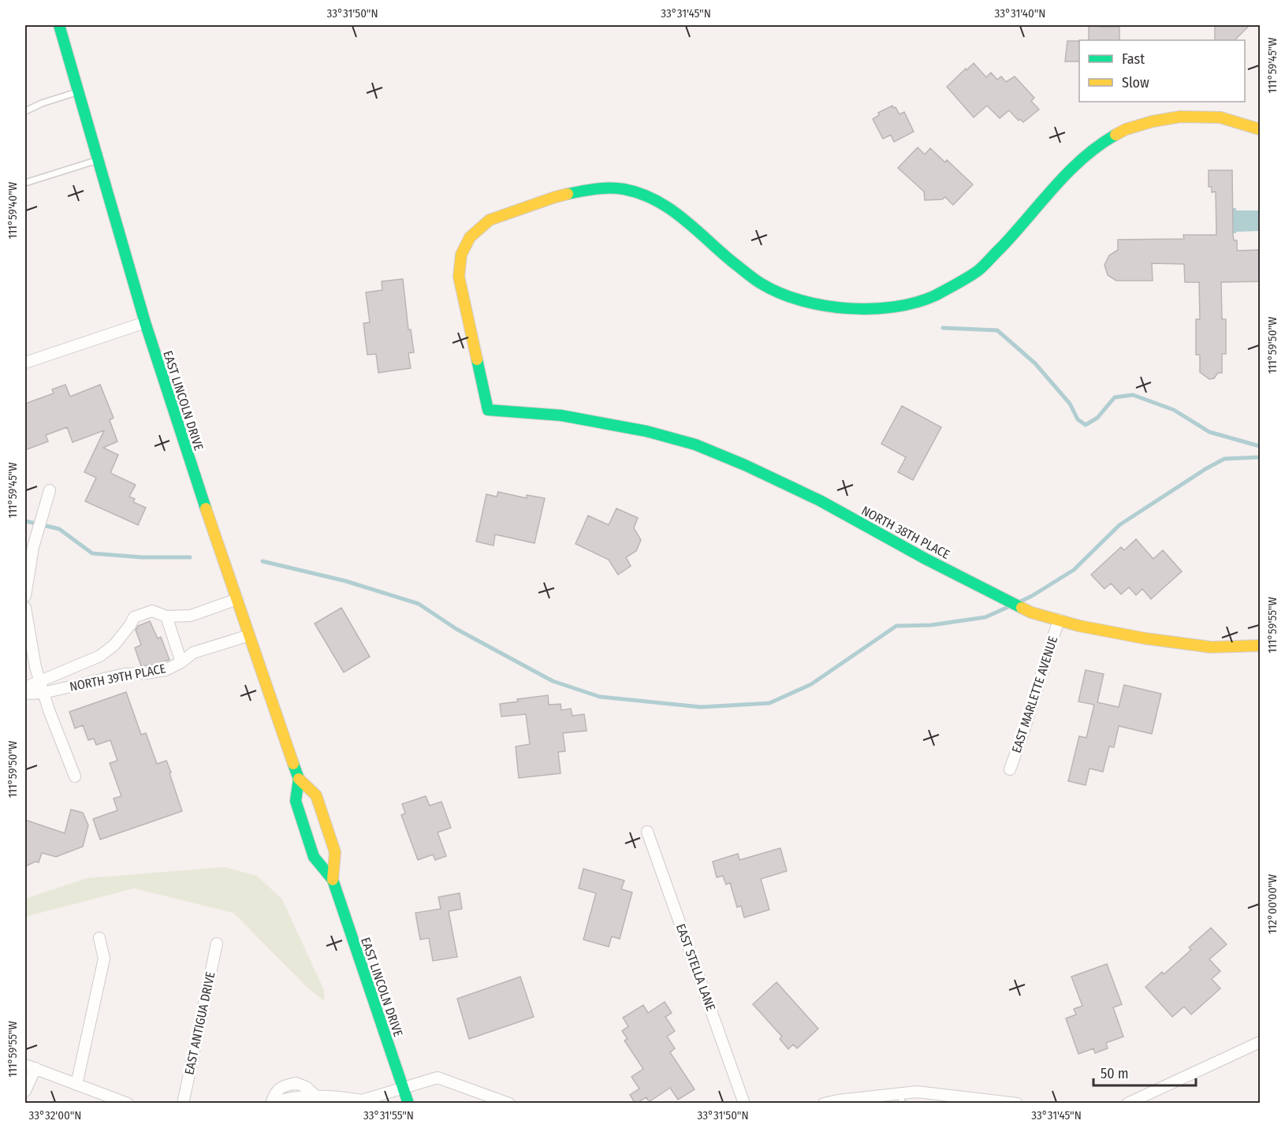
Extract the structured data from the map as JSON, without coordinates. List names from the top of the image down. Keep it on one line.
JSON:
{"streets":{"street":["EAST LINCOLN DRIVE","NORTH 38TH PLACE","NORTH 39TH PLACE","EAST MARLETTE AVENUE","EAST STELLA LANE","EAST ANTIGUA DRIVE"]},"crossings":[["EAST LINCOLN DRIVE","NORTH 39TH PLACE"],["NORTH 38TH PLACE","EAST MARLETTE AVENUE"]],"legend":["Fast","Slow"],"scale_bar":"50 m","coordinates":["33°31'50\"N","33°31'45\"N","33°31'40\"N","111°59'45\"W","111°59'40\"W","111°59'50\"W","111°59'55\"W","112°00'00\"W","33°32'00\"N","33°31'55\"N"]}
